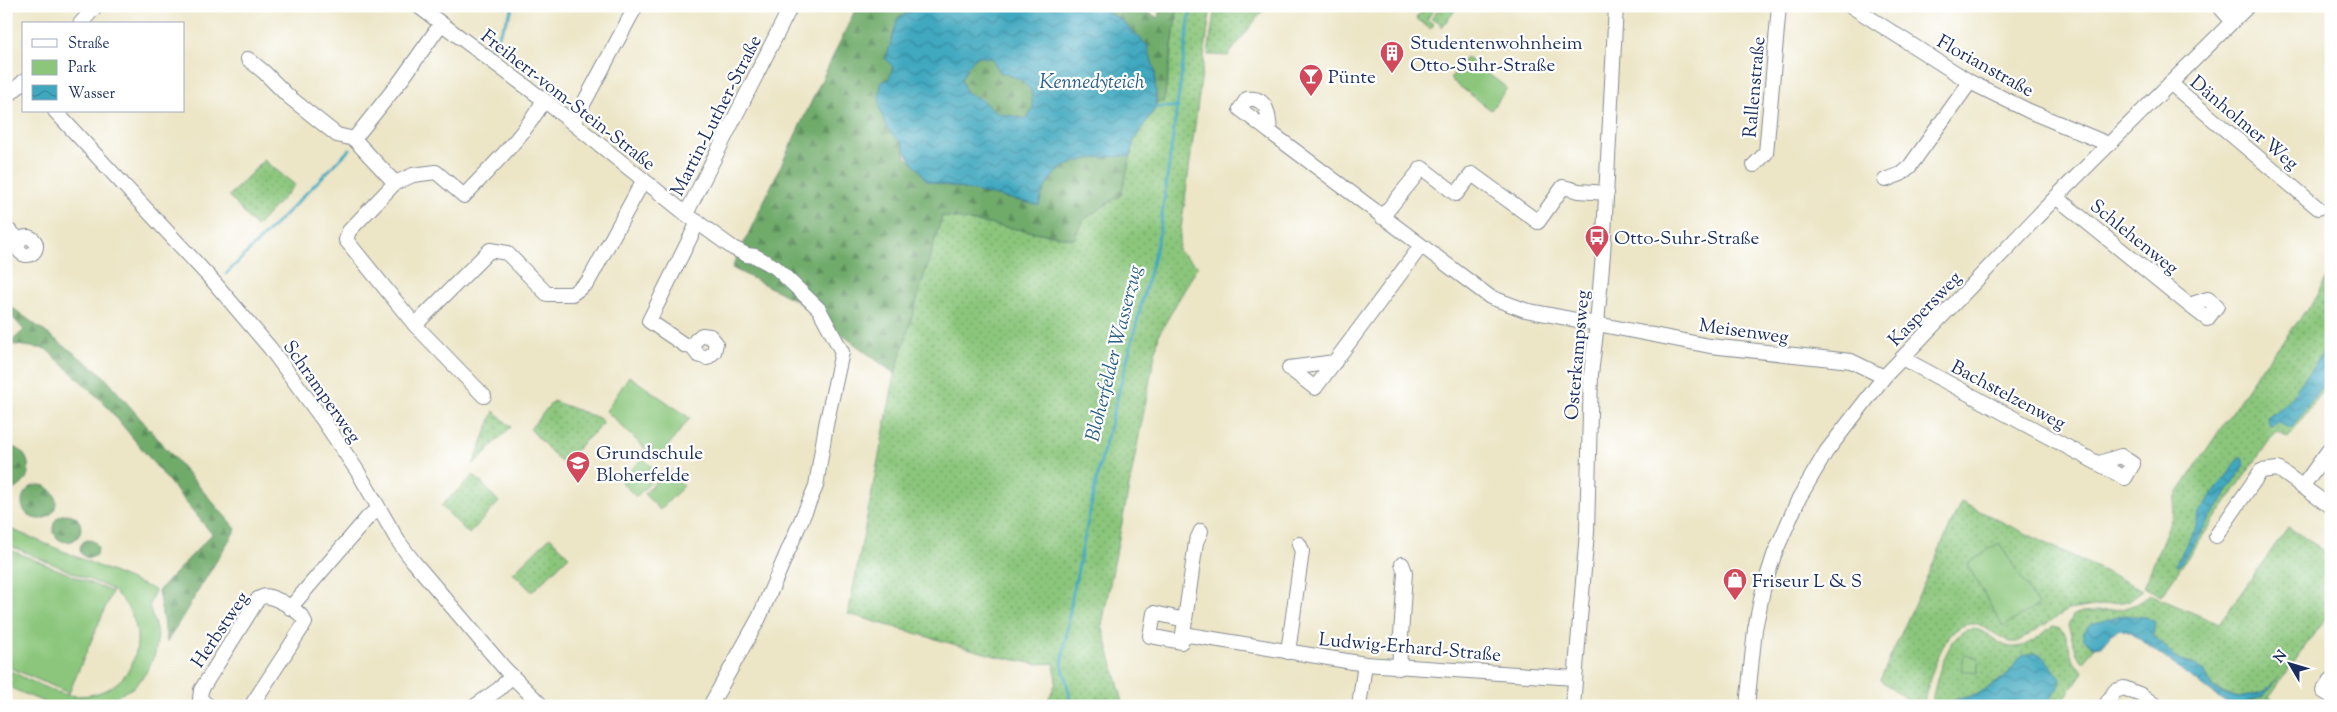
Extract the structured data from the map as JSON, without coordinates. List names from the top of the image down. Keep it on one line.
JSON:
{"streets":{"street":["Florianstraße","Rallenstraße","Freiherr-vom-Stein-Straße","Martin-Luther-Straße","Dänholmer Weg","Schlehenweg","Kaspersweg","Meisenweg","Osterkampsweg","Schramperweg","Bachstelzenweg","Herbstweg","Ludwig-Erhard-Straße"]},"crossings":[["Florianstraße","Kaspersweg"],["Freiherr-vom-Stein-Straße","Martin-Luther-Straße"],["Dänholmer Weg","Kaspersweg"],["Schlehenweg","Kaspersweg"],["Kaspersweg","Meisenweg"],["Kaspersweg","Bachstelzenweg"],["Meisenweg","Osterkampsweg"],["Osterkampsweg","Ludwig-Erhard-Straße"]],"water":["Kennedyteich","Bloherfelder Wasserzug"],"places":{"building":["Studentenwohnheim Otto-Suhr-Straße"],"bar":["Pünte"],"bus stop":["Otto-Suhr-Straße"],"school or university":["Grundschule Bloherfelde"],"shop":["Friseur L & S"]},"legend":["Straße","Park","Wasser"],"north":"top left"}
